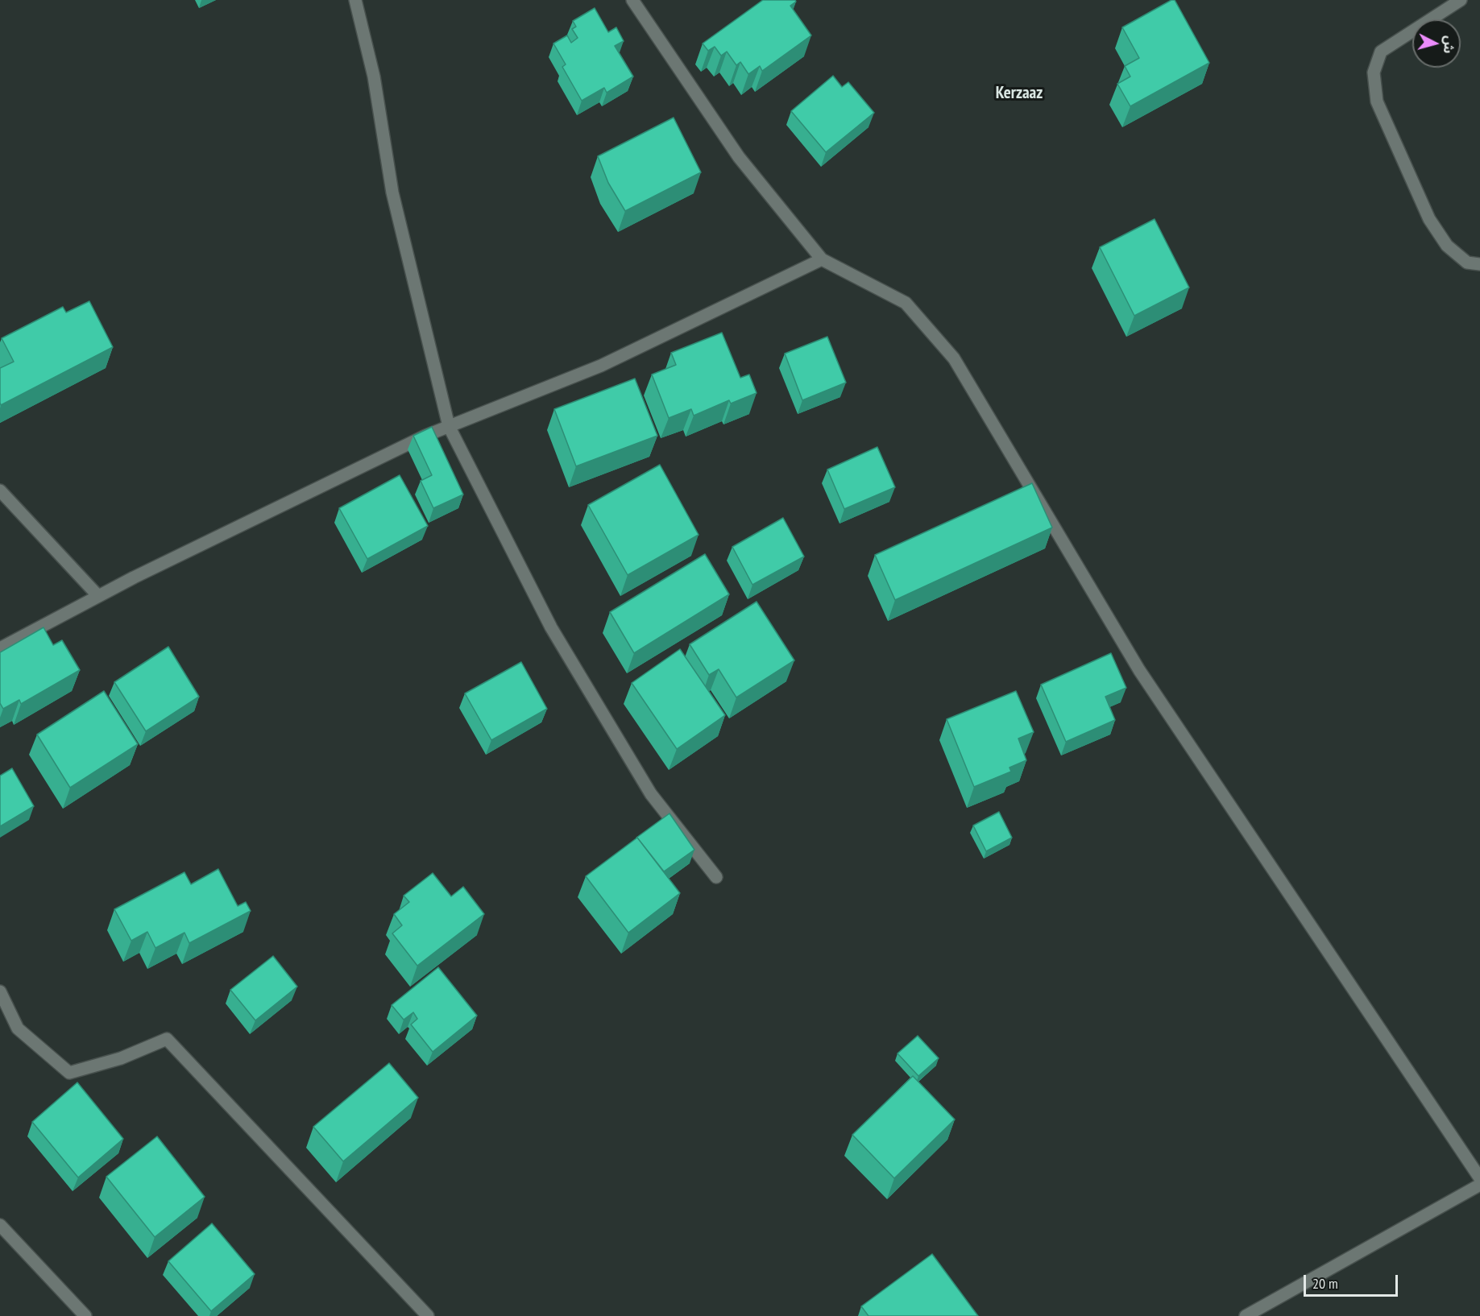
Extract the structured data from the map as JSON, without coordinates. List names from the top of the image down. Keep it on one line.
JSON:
{"districts":["Kerzaaz"],"scale_bar":"20 m","north":"right"}
